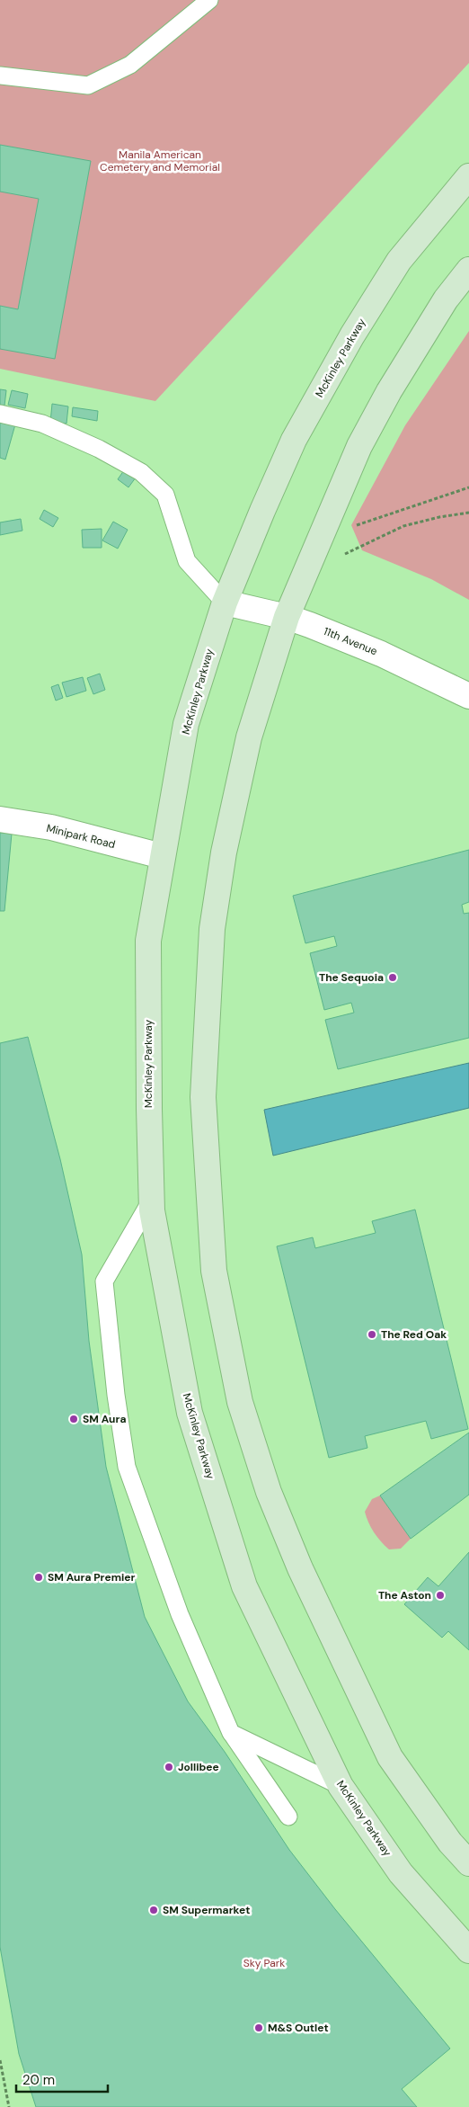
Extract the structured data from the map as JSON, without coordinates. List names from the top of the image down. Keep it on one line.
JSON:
{"streets":{"main road":["McKinley Parkway"],"street":["11th Avenue","Minipark Road"]},"crossings":[["McKinley Parkway","11th Avenue"],["McKinley Parkway","Minipark Road"]],"parks":["Manila American Cemetery and Memorial","Sky Park"],"places":["The Sequoia","The Red Oak","SM Aura","SM Aura Premier","The Aston","Jollibee","SM Supermarket","M&S Outlet"],"scale_bar":"20 m"}
